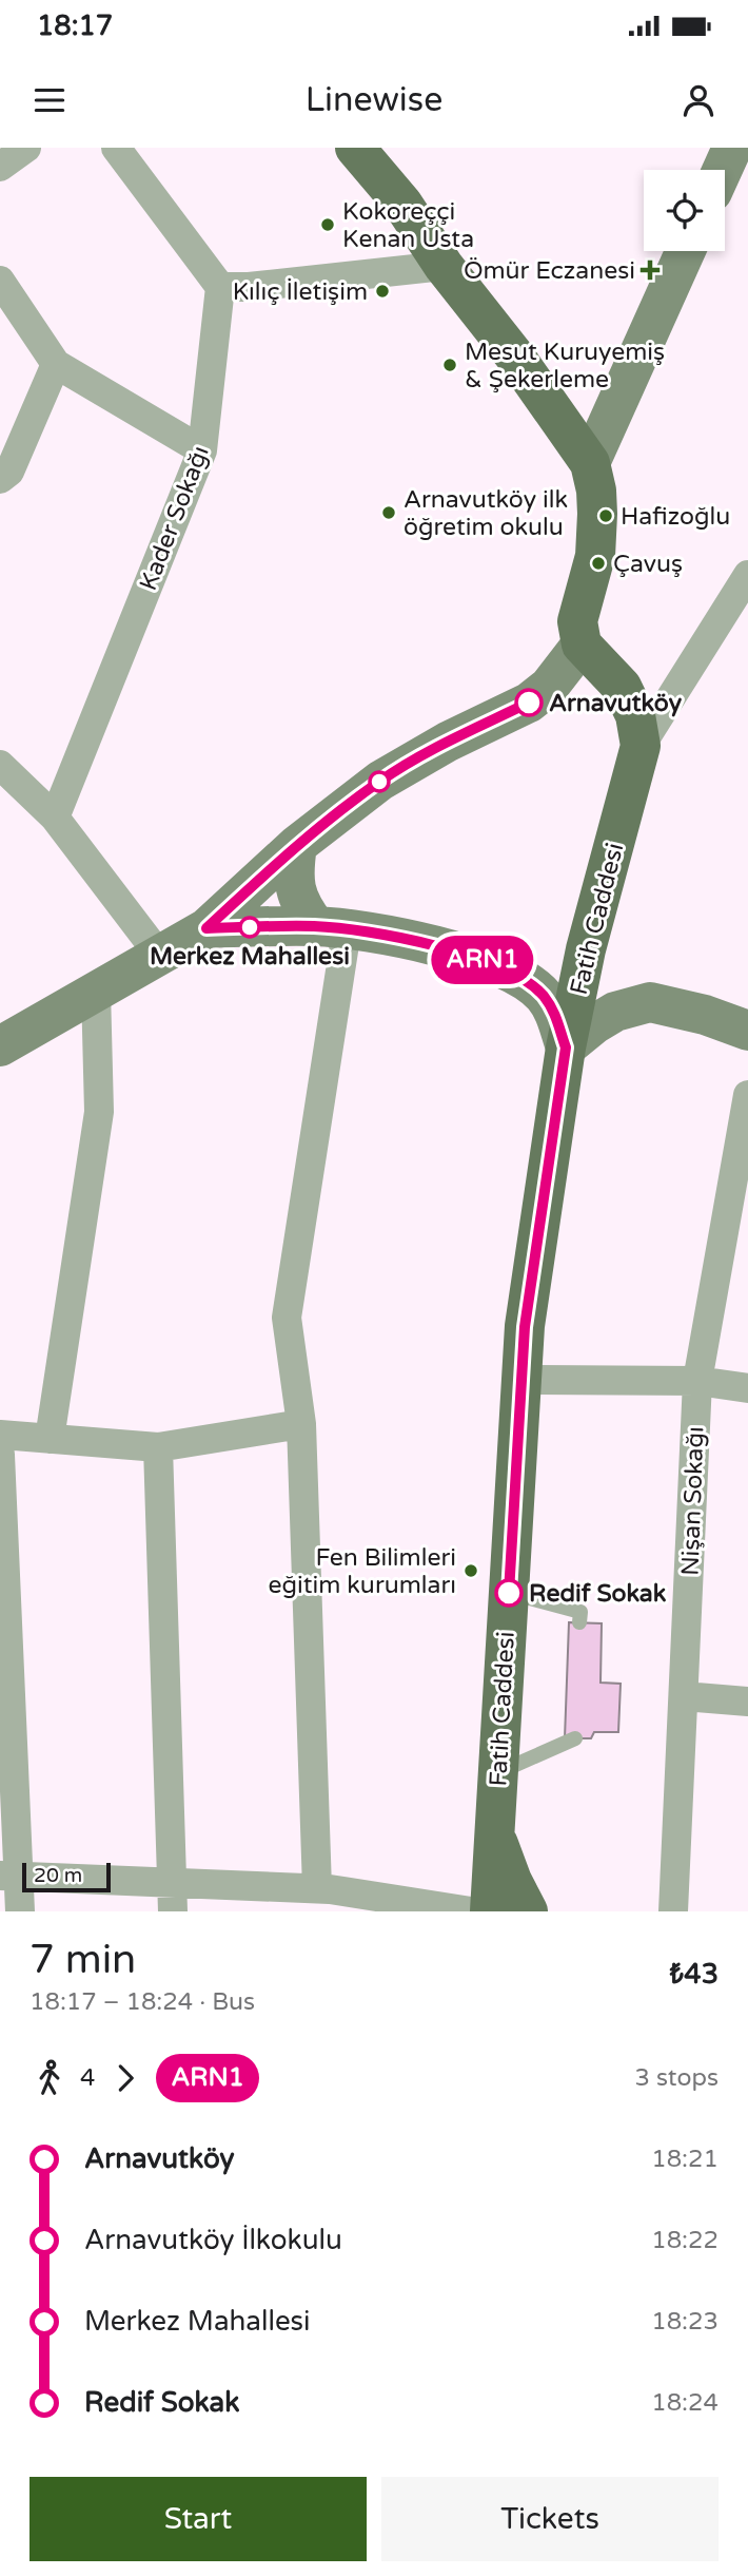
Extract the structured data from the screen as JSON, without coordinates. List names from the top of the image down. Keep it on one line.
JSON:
{"streets":{"main road":["Fatih Caddesi"],"street":["Kader Sokağı","Nişan Sokağı"]},"places":{"other":["Kokoreççi Kenan Usta","Kılıç İletişim","Mesut Kuruyemiş & Şekerleme","Arnavutköy ilk öğretim okulu","Hafizoğlu","Çavuş","Arnavutköy","Merkez Mahallesi","Fen Bilimleri eğitim kurumları","Redif Sokak"],"health":["Ömür Eczanesi"]},"lines":["bus line ARN1"],"scale_bar":"20 m","page":{"status":"18:17","header":"Linewise","on_map":"ARN1","scale":"20 m","heading":["7 min","18:17 – 18:24 · Bus","₺43"],"legs":["4","ARN1","3 stops"],"list":[{"name":"Arnavutköy","value":"18:21"},{"name":"Arnavutköy İlkokulu","value":"18:22"},{"name":"Merkez Mahallesi","value":"18:23"},{"name":"Redif Sokak","value":"18:24"}],"buttons":["Start","Tickets"]}}
